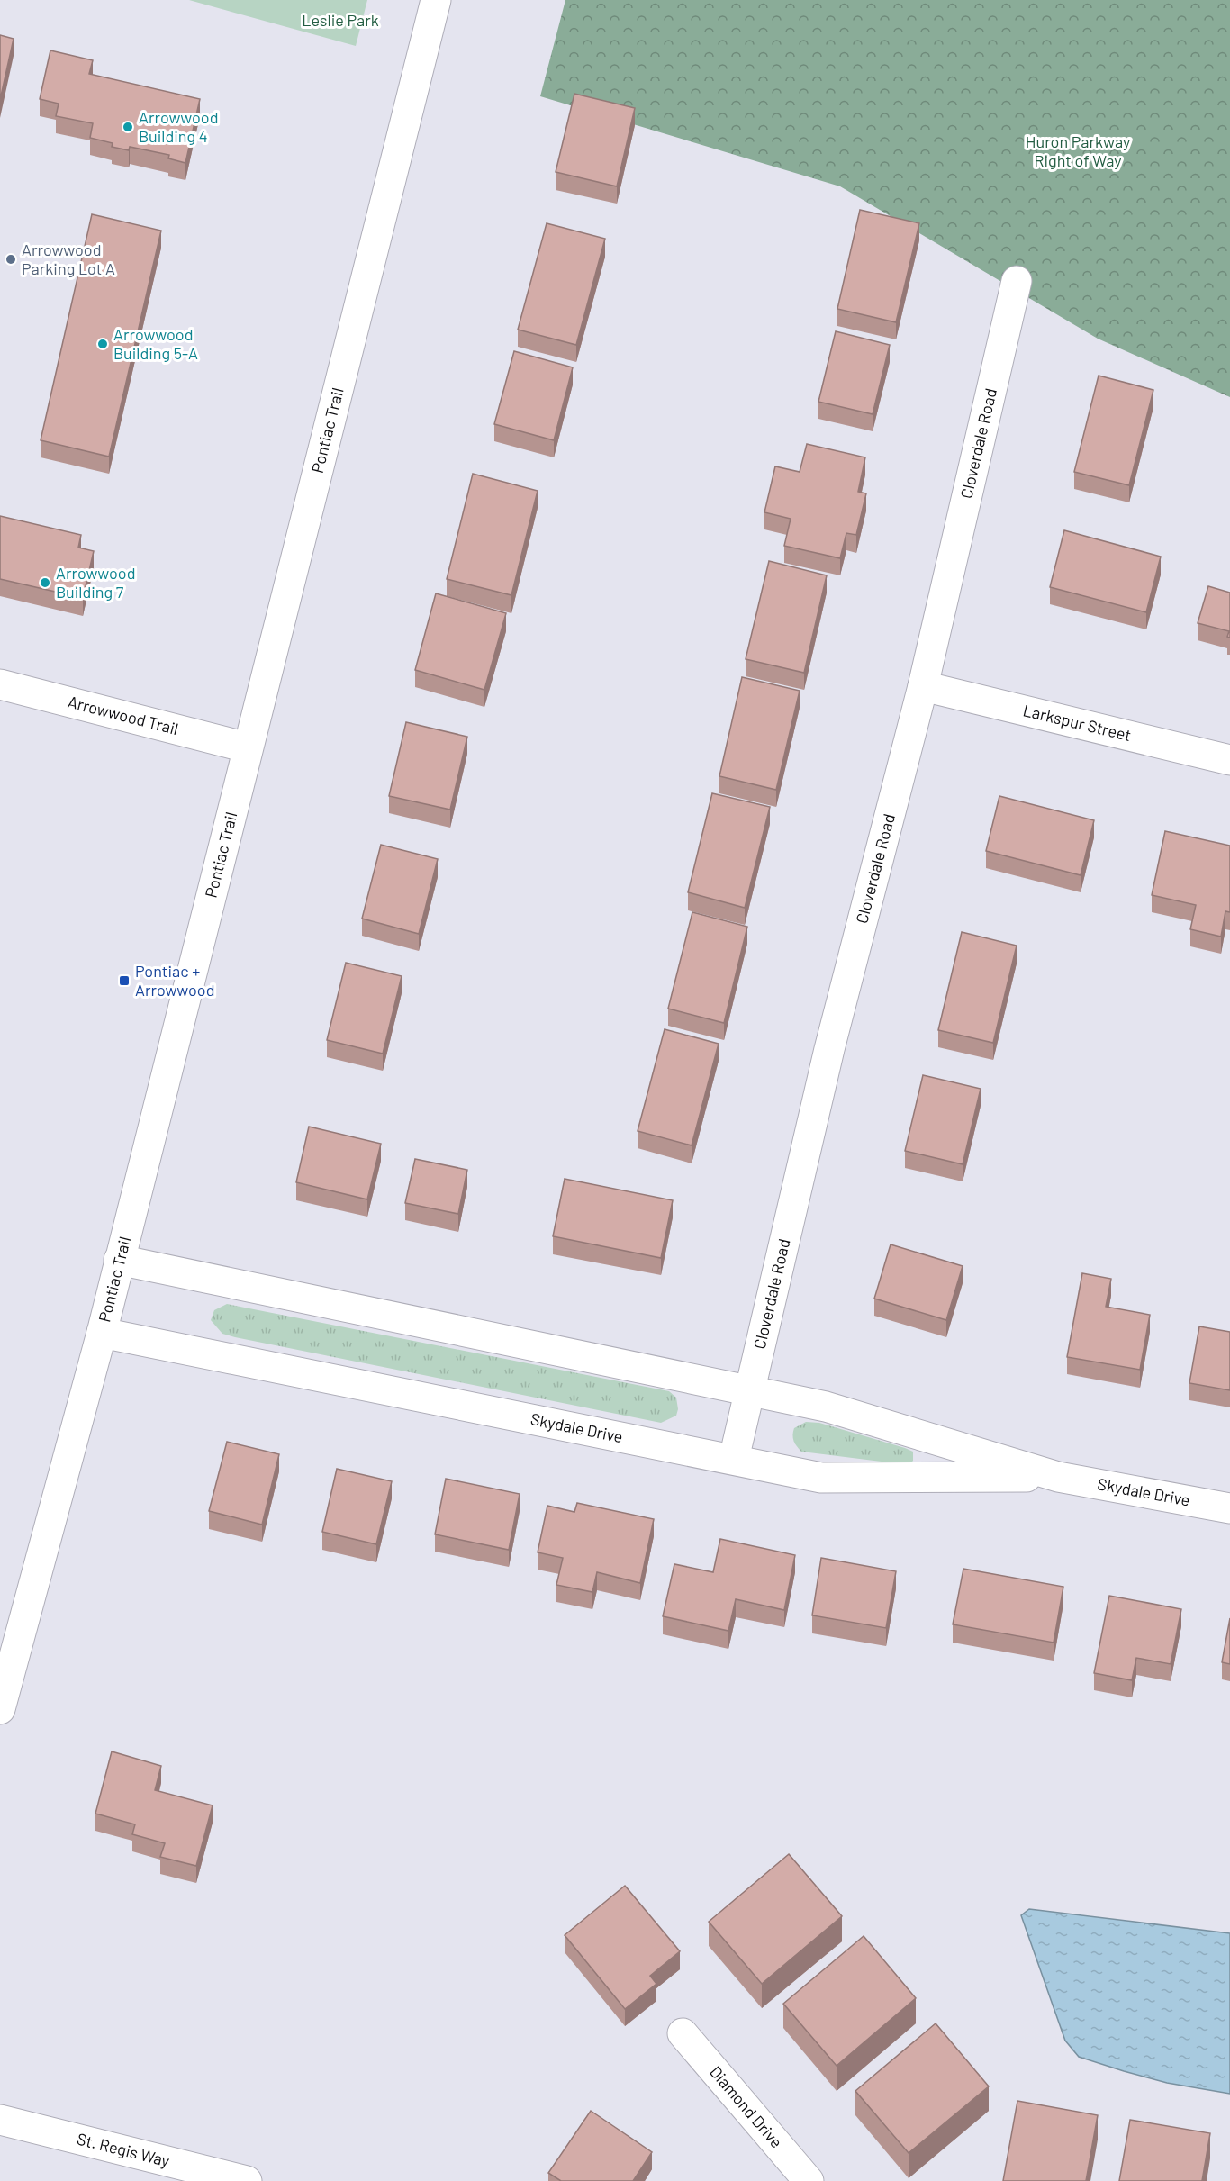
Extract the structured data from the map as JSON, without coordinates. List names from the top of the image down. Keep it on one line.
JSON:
{"streets":{"street":["Pontiac Trail","Cloverdale Road","Arrowwood Trail","Larkspur Street","Skydale Drive","Diamond Drive","St. Regis Way"]},"crossings":[["Pontiac Trail","Arrowwood Trail"],["Pontiac Trail","Skydale Drive"],["Cloverdale Road","Larkspur Street"],["Cloverdale Road","Skydale Drive"]],"parks":["Leslie Park","Huron Parkway Right of Way"],"places":{"other":["Arrowwood Building 4","Arrowwood Parking Lot A","Arrowwood Building 5-A","Arrowwood Building 7"],"transit":["Pontiac + Arrowwood"]}}
